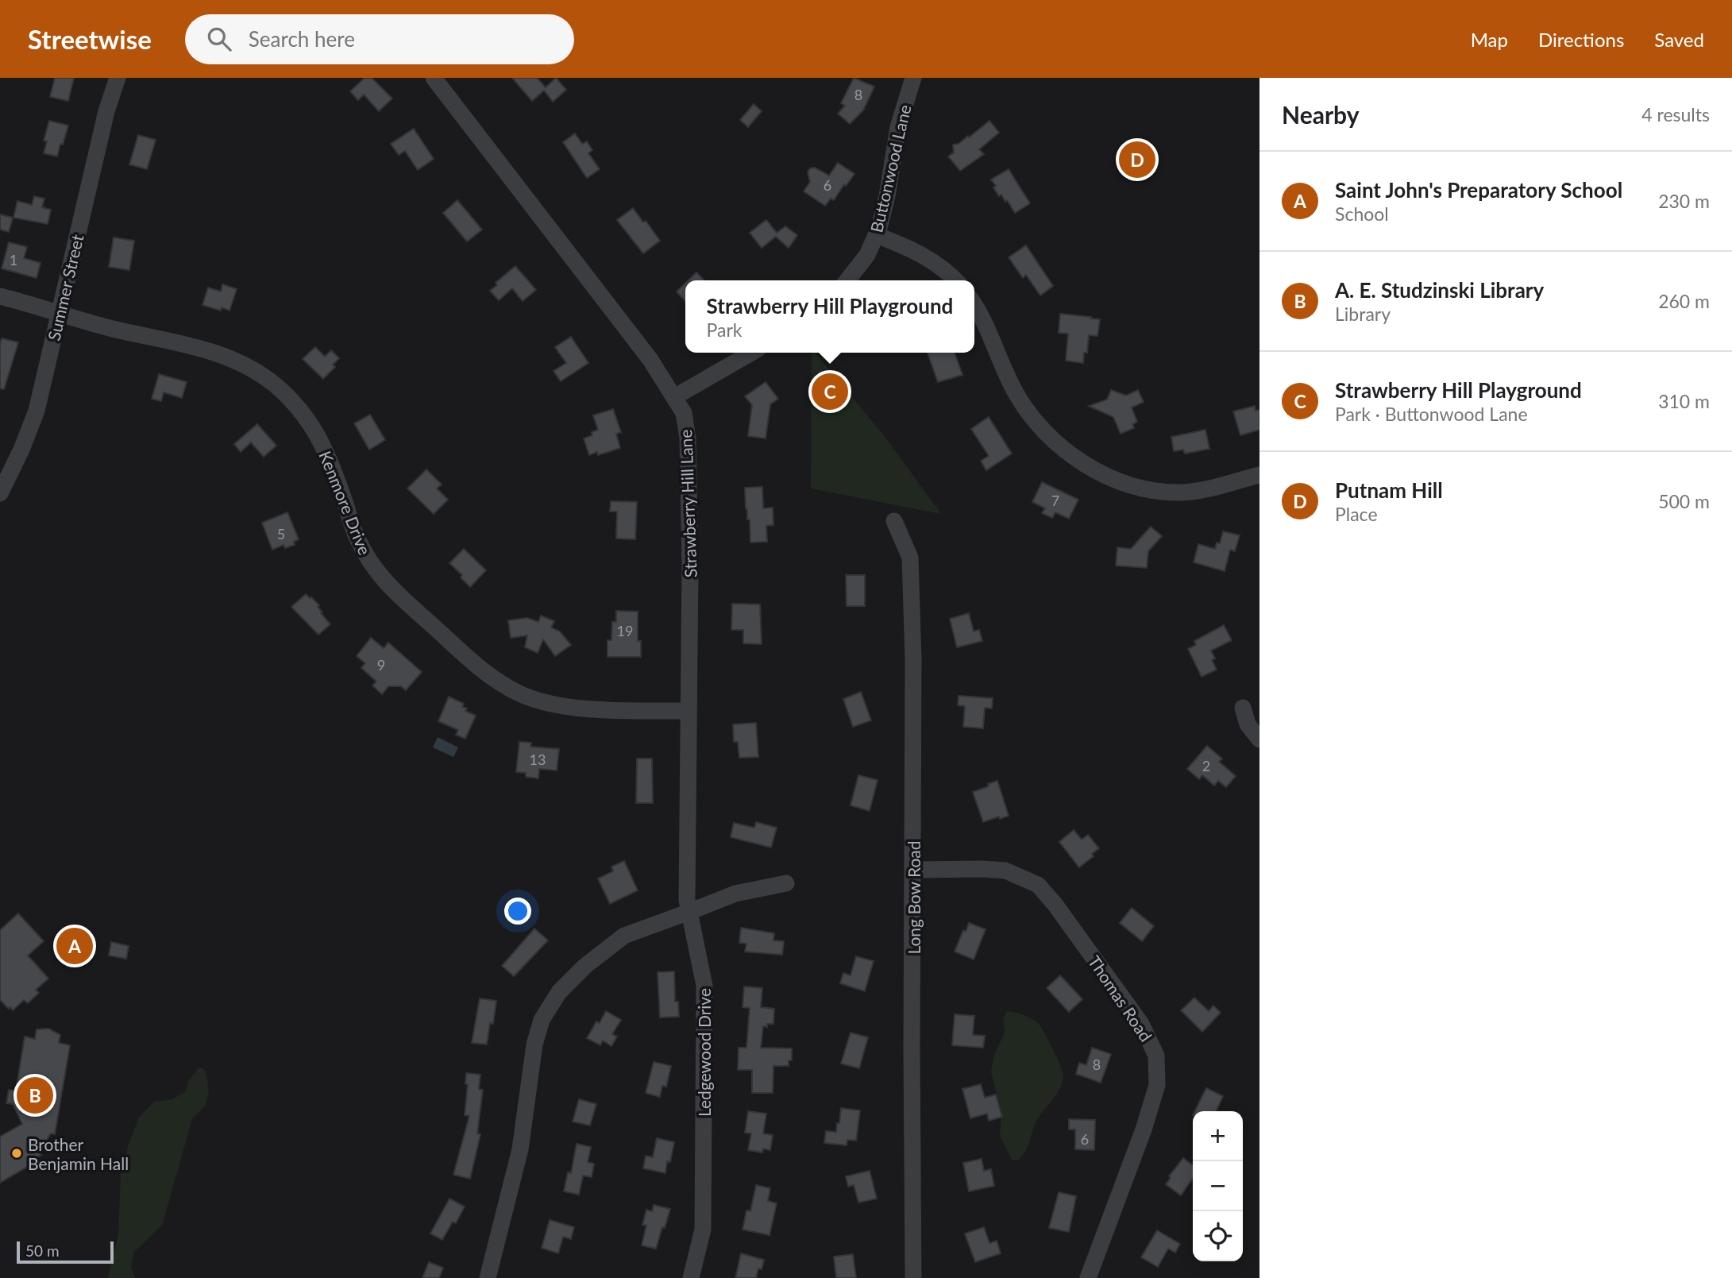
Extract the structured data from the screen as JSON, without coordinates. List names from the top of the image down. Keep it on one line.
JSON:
{"streets":{"street":["Buttonwood Lane","Summer Street","Kenmore Drive","Strawberry Hill Lane","Long Bow Road","Thomas Road","Ledgewood Drive"]},"crossings":[["Summer Street","Kenmore Drive"],["Kenmore Drive","Strawberry Hill Lane"],["Strawberry Hill Lane","Ledgewood Drive"],["Long Bow Road","Thomas Road"]],"places":["Brother Benjamin Hall"],"house_numbers":["8","6","1","7","5","19","9","13","2","8","6"],"scale_bar":"50 m","page":{"header":"Streetwise","search":"Search here","nav":["Map","Directions","Saved"],"heading":["Nearby","4 results"],"pins":["D","C","A","B"],"list":[{"mark":"A","name":"Saint John's Preparatory School","note":"School","value":"230 m"},{"mark":"B","name":"A. E. Studzinski Library","note":"Library","value":"260 m"},{"mark":"C","name":"Strawberry Hill Playground","note":"Park · Buttonwood Lane","value":"310 m"},{"mark":"D","name":"Putnam Hill","note":"Place","value":"500 m"}],"popup":["Strawberry Hill Playground","Park"],"map_buttons":["+","−"],"scale":"50 m"}}
